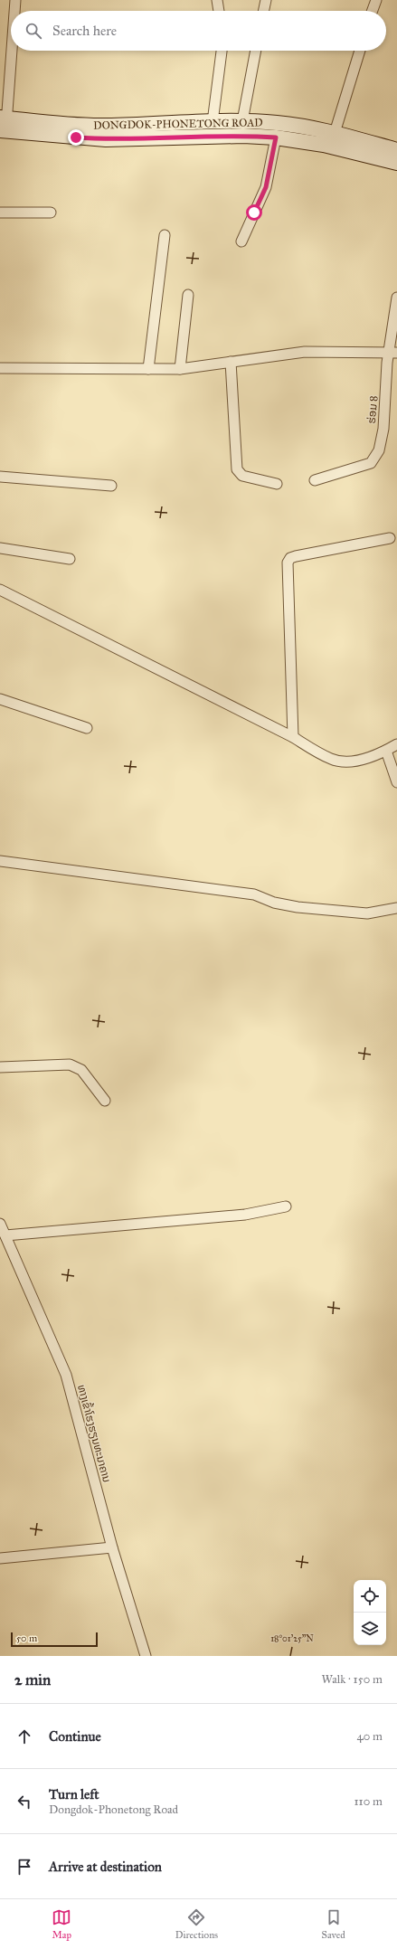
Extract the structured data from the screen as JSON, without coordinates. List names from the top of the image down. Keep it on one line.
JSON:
{"streets":{"main road":["DONGDOK-PHONETONG ROAD"],"street":["ຮ່ອມ 8","ທາງເຂົ້າໂຮງຮຽນທະນາຄານ"]},"scale_bar":"50 m","page":{"search":"Search here","scale":"50 m","heading":["2 min","Walk · 150 m"],"list":[["Continue","40 m"],["Turn left","Dongdok-Phonetong Road","110 m"],"Arrive at destination"],"nav":["Map","Directions","Saved"]},"coordinates":["18°01'25\"N"]}
